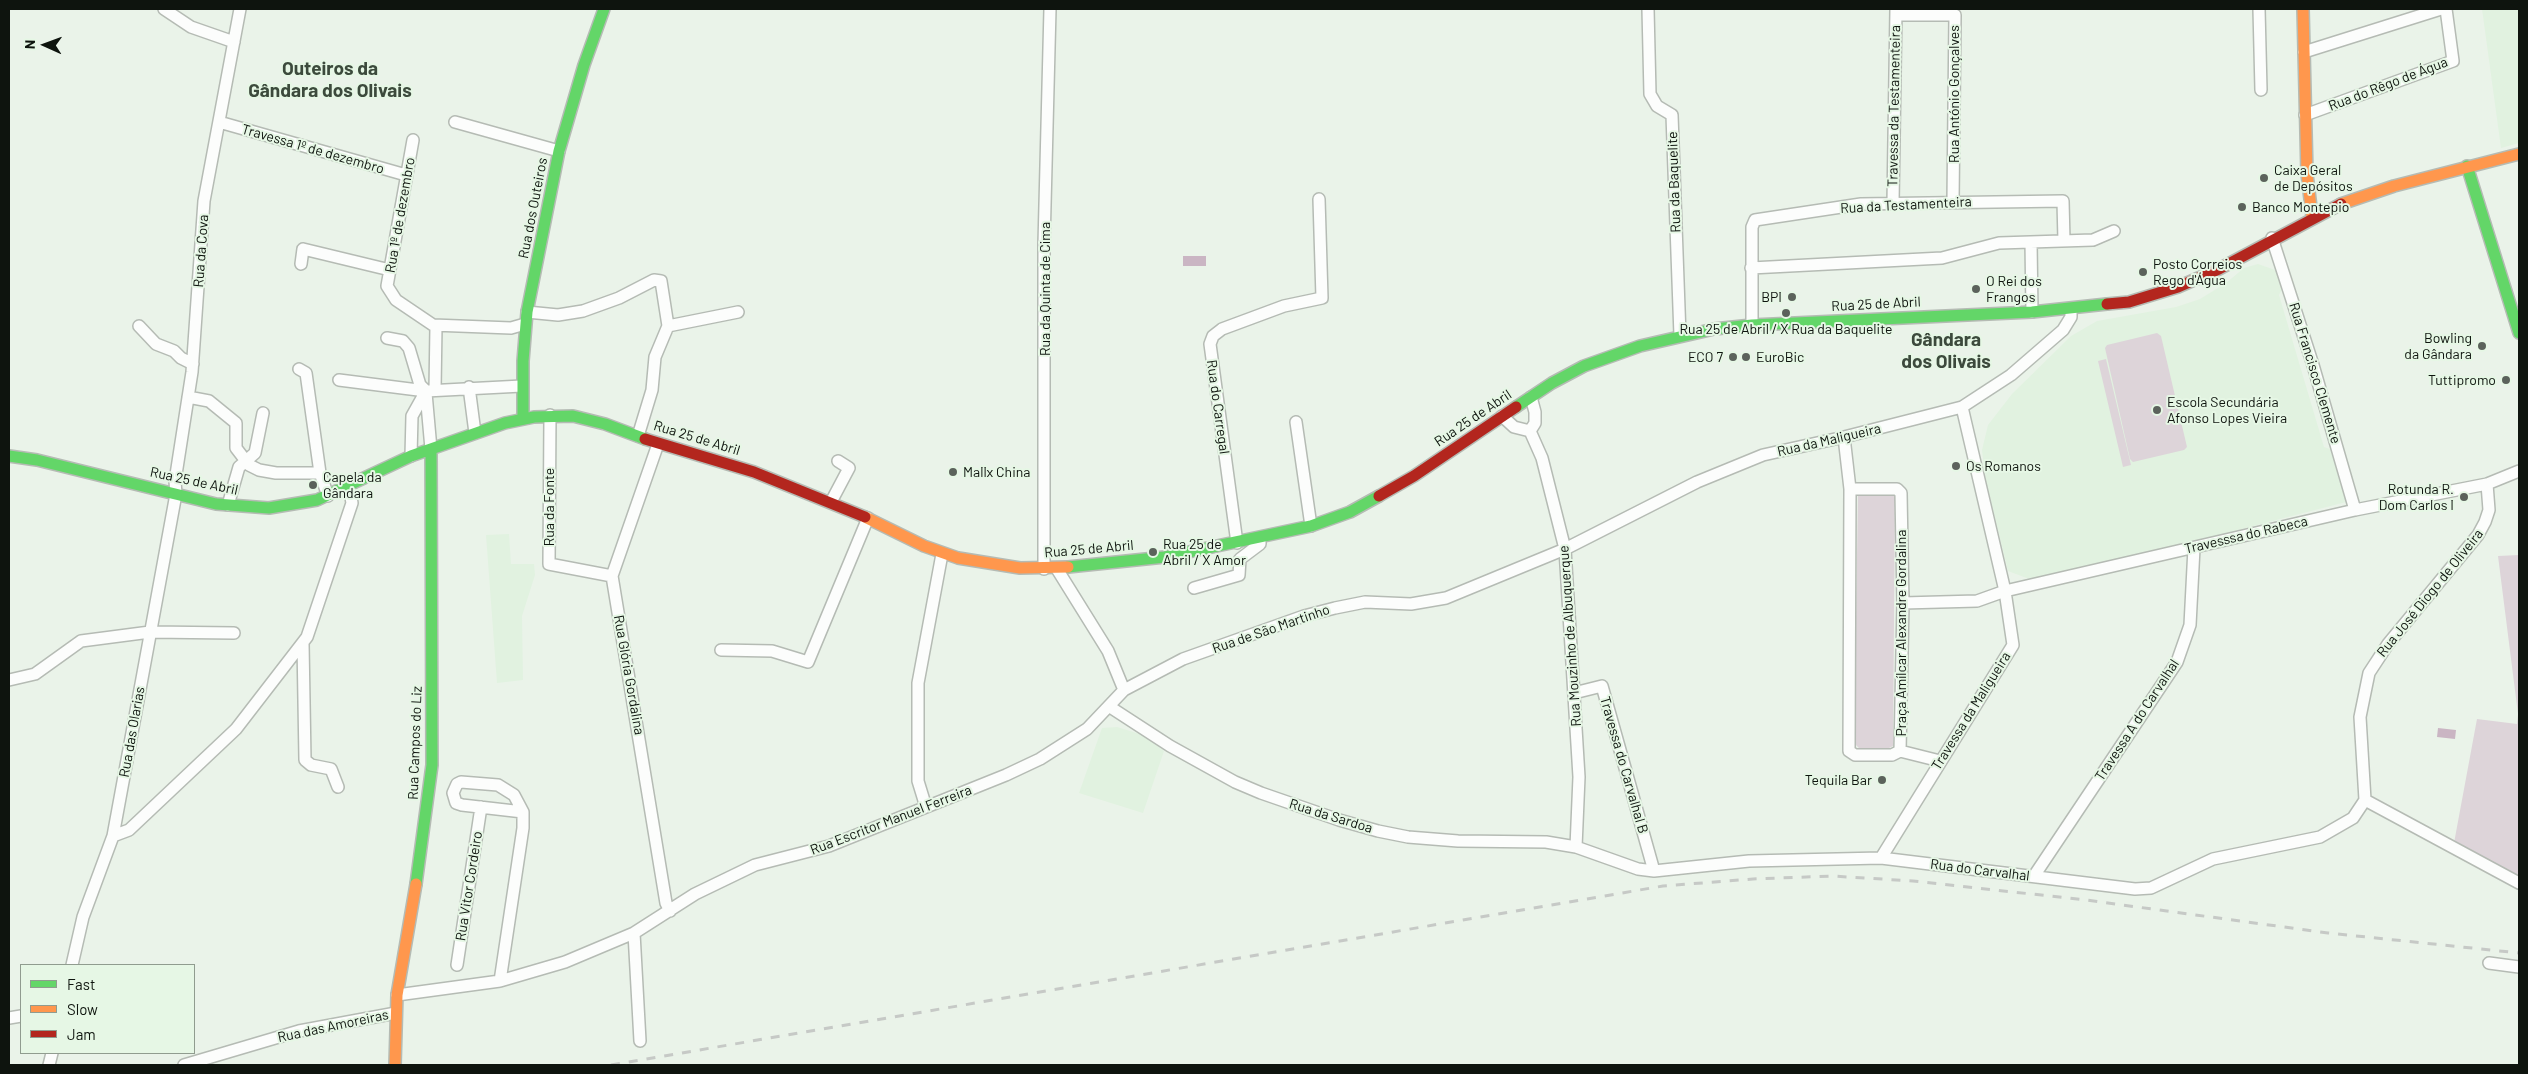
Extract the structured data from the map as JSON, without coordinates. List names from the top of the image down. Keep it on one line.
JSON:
{"streets":{"main road":["Rua dos Outeiros","Rua 25 de Abril","Rua Campos do Liz"],"street":["Rua do Rêgo de Água","Rua António Gonçalves","Travessa da Testamenteira","Travessa 1º de dezembro","Rua da Baquelite","Rua da Testamenteira","Rua 1º de dezembro","Rua da Cova","Rua da Quinta de Cima","Rua Francisco Clemente","Rua do Carregal","Rua da Maligueira","Rua da Fonte","Travesssa do Rabeca","Rua José Diogo de Oliveira","Rua de São Martinho","Praça Amílcar Alexandre Gordalina","Rua Mouzinho de Albuquerque","Rua Glória Gordalina","Travessa da Maligueira","Travessa A do Carvalhal","Rua das Olarias","Travessa do Carvalhal B","Rua da Sardoa","Rua Escritor Manuel Ferreira","Rua do Carvalhal","Rua Vitor Cordeiro","Rua das Amoreiras"]},"crossings":[["Rua António Gonçalves","Travessa da Testamenteira"],["Rua António Gonçalves","Rua da Testamenteira"],["Travessa da Testamenteira","Rua da Testamenteira"],["Travessa 1º de dezembro","Rua 1º de dezembro"],["Travessa 1º de dezembro","Rua da Cova"],["Rua da Baquelite","Rua 25 de Abril"],["Rua da Testamenteira","Rua 25 de Abril"],["Rua dos Outeiros","Rua 1º de dezembro"],["Rua dos Outeiros","Rua 25 de Abril"],["Rua da Cova","Rua 25 de Abril"],["Rua da Cova","Rua das Olarias"],["Rua da Quinta de Cima","Rua 25 de Abril"],["Rua 25 de Abril","Rua Francisco Clemente"],["Rua 25 de Abril","Rua do Carregal"],["Rua 25 de Abril","Rua da Maligueira"],["Rua 25 de Abril","Rua da Fonte"],["Rua 25 de Abril","Rua Glória Gordalina"],["Rua 25 de Abril","Rua das Olarias"],["Rua 25 de Abril","Rua Campos do Liz"],["Rua Francisco Clemente","Travesssa do Rabeca"],["Rua da Maligueira","Rua de São Martinho"],["Rua da Maligueira","Praça Amílcar Alexandre Gordalina"],["Rua da Maligueira","Rua Mouzinho de Albuquerque"],["Rua da Maligueira","Travessa da Maligueira"],["Rua da Fonte","Rua Glória Gordalina"],["Travesssa do Rabeca","Rua José Diogo de Oliveira"],["Travesssa do Rabeca","Praça Amílcar Alexandre Gordalina"],["Travesssa do Rabeca","Travessa da Maligueira"],["Travesssa do Rabeca","Travessa A do Carvalhal"],["Rua José Diogo de Oliveira","Rua do Carvalhal"],["Rua de São Martinho","Rua Mouzinho de Albuquerque"],["Rua de São Martinho","Rua Escritor Manuel Ferreira"],["Rua Mouzinho de Albuquerque","Travessa do Carvalhal B"],["Rua Mouzinho de Albuquerque","Rua da Sardoa"],["Rua Mouzinho de Albuquerque","Rua do Carvalhal"],["Rua Glória Gordalina","Rua Escritor Manuel Ferreira"],["Travessa da Maligueira","Rua do Carvalhal"],["Travessa A do Carvalhal","Rua do Carvalhal"],["Rua Campos do Liz","Rua Escritor Manuel Ferreira"],["Rua Campos do Liz","Rua das Amoreiras"],["Travessa do Carvalhal B","Rua do Carvalhal"],["Rua da Sardoa","Rua Escritor Manuel Ferreira"],["Rua da Sardoa","Rua do Carvalhal"]],"districts":["Outeiros da Gândara dos Olivais","Gândara dos Olivais"],"places":["Caixa Geral de Depósitos","Banco Montepio","Posto Correios Rego d'Água","O Rei dos Frangos","BPI","Rua 25 de Abril / X Rua da Baquelite","Bowling da Gândara","ECO 7","EuroBic","Tuttipromo","Escola Secundária Afonso Lopes Vieira","Os Romanos","Mallx China","Capela da Gândara","Rotunda R. Dom Carlos I","Rua 25 de Abril / X Amor","Tequila Bar"],"legend":["Fast","Slow","Jam"],"north":"left"}
